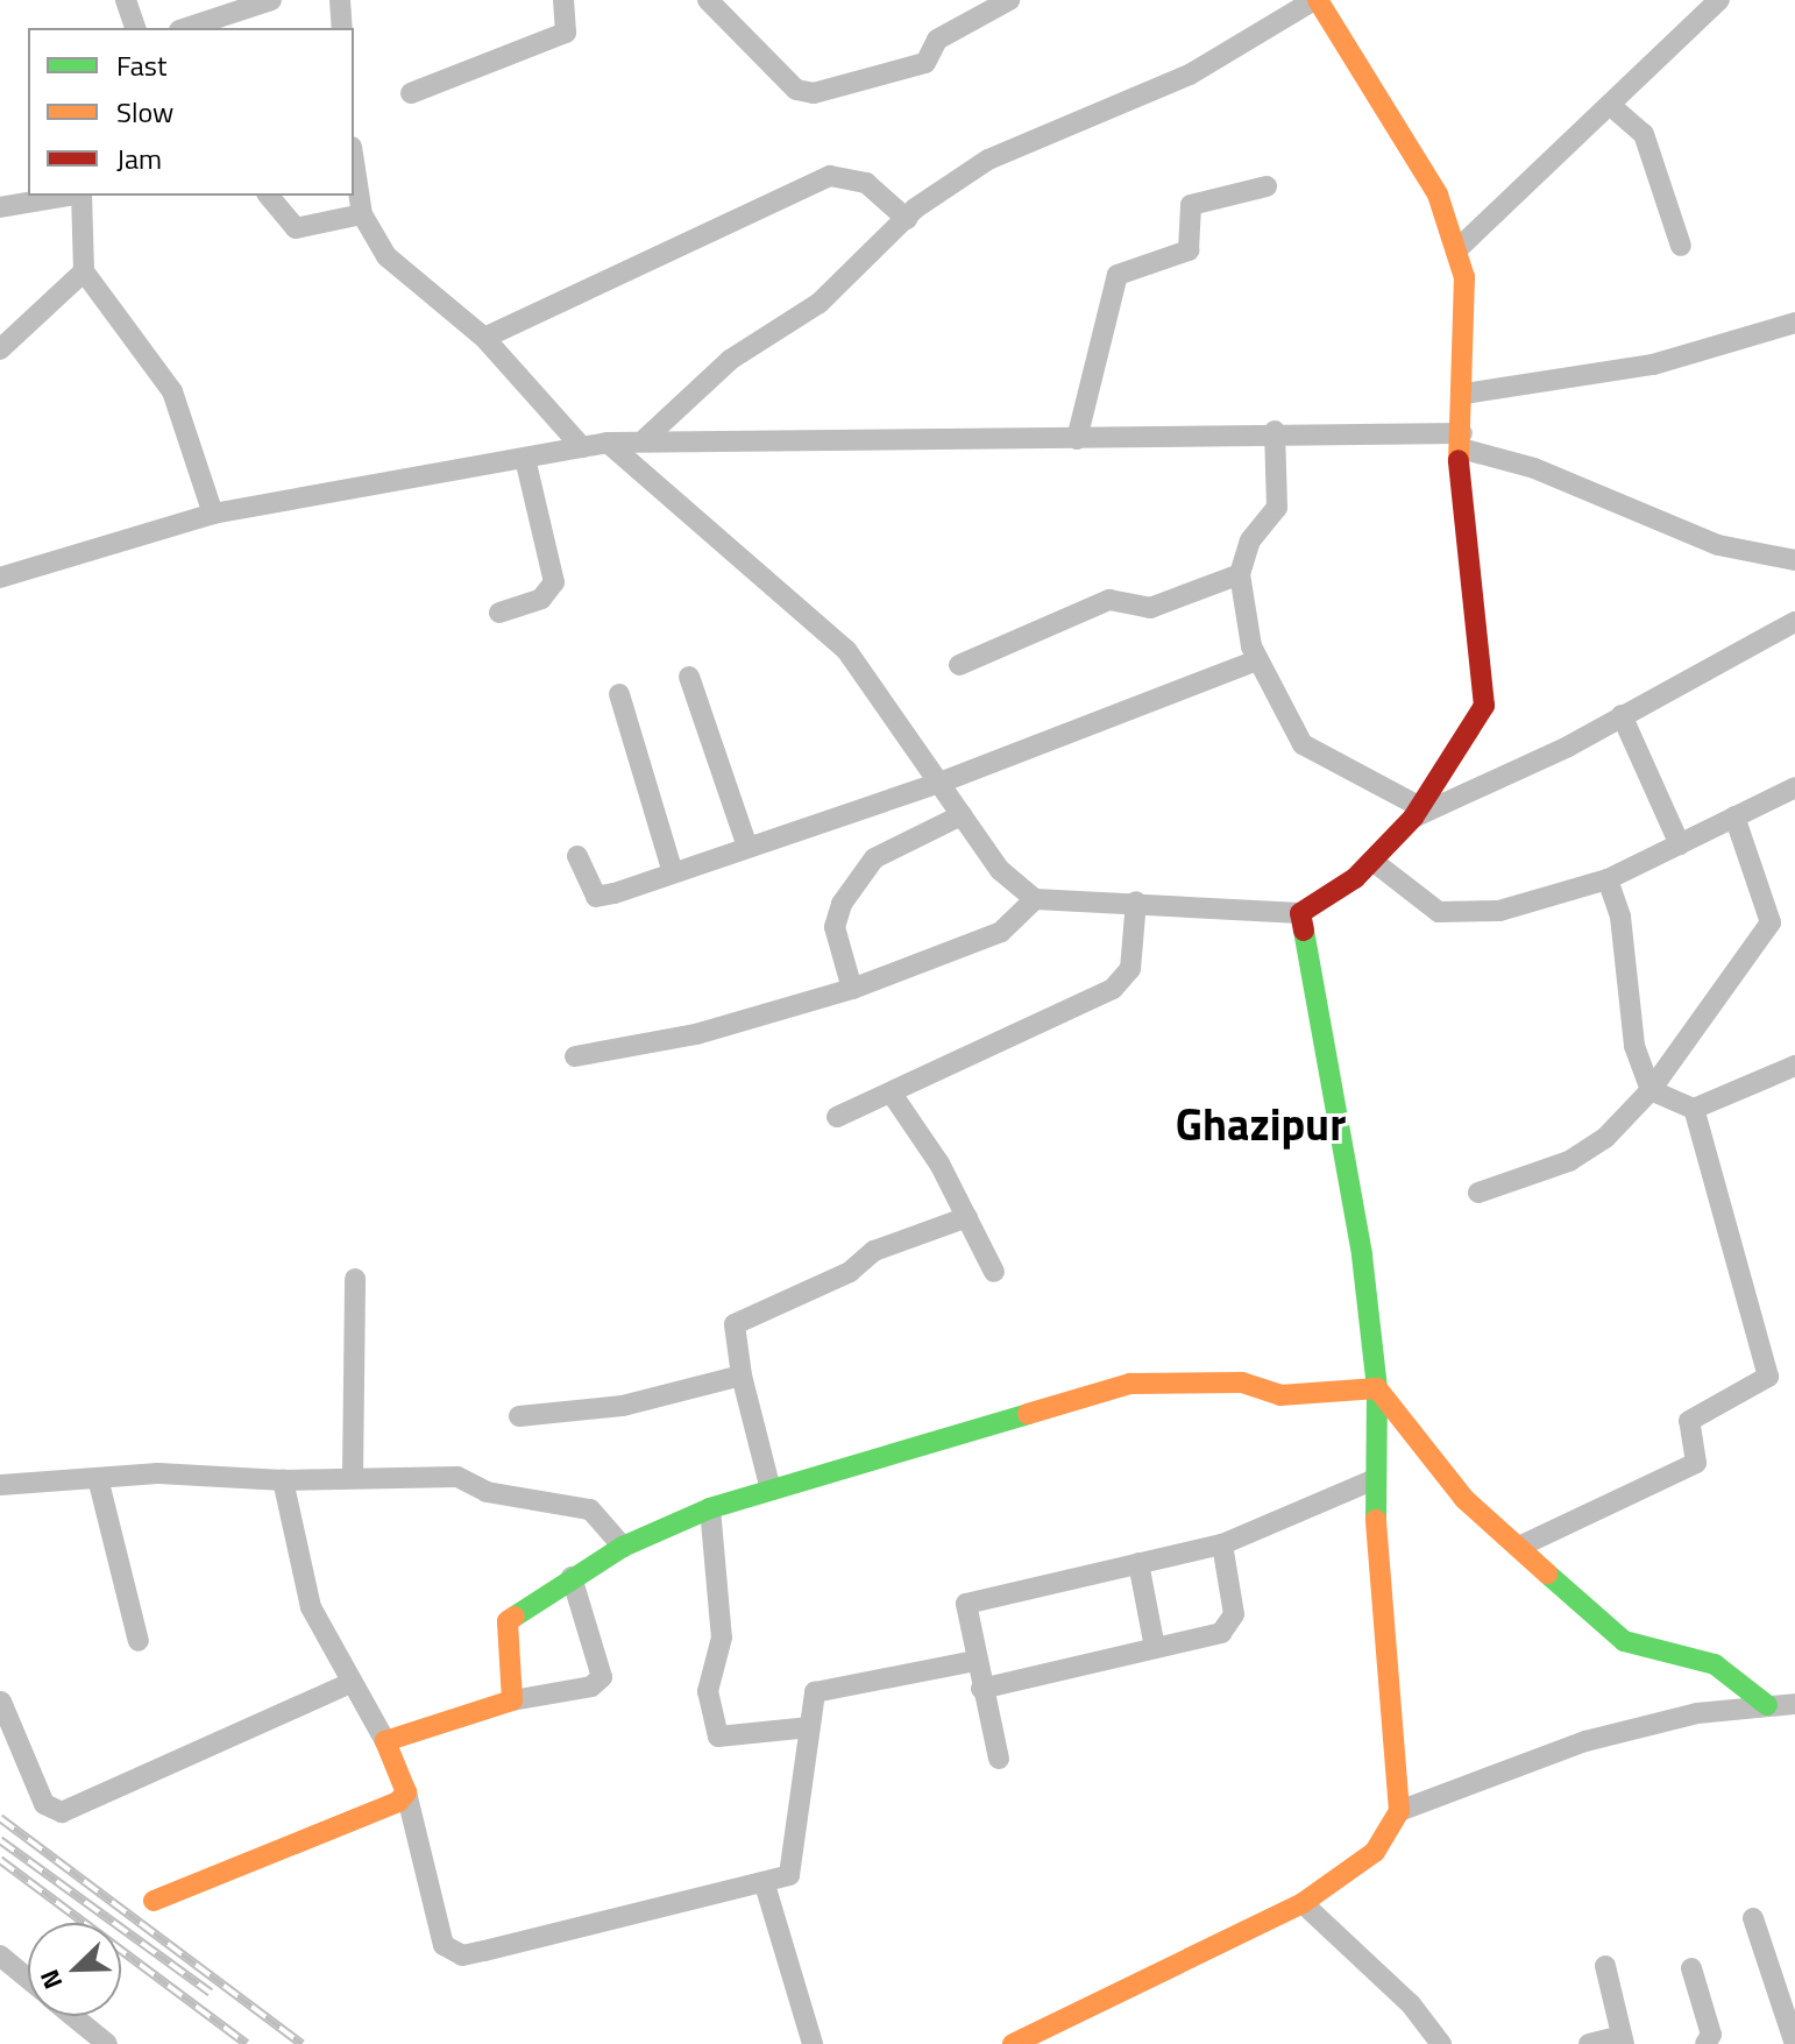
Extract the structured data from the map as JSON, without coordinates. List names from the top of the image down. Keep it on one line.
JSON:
{"districts":["Ghazipur"],"legend":["Fast","Slow","Jam"],"north":"bottom left"}
